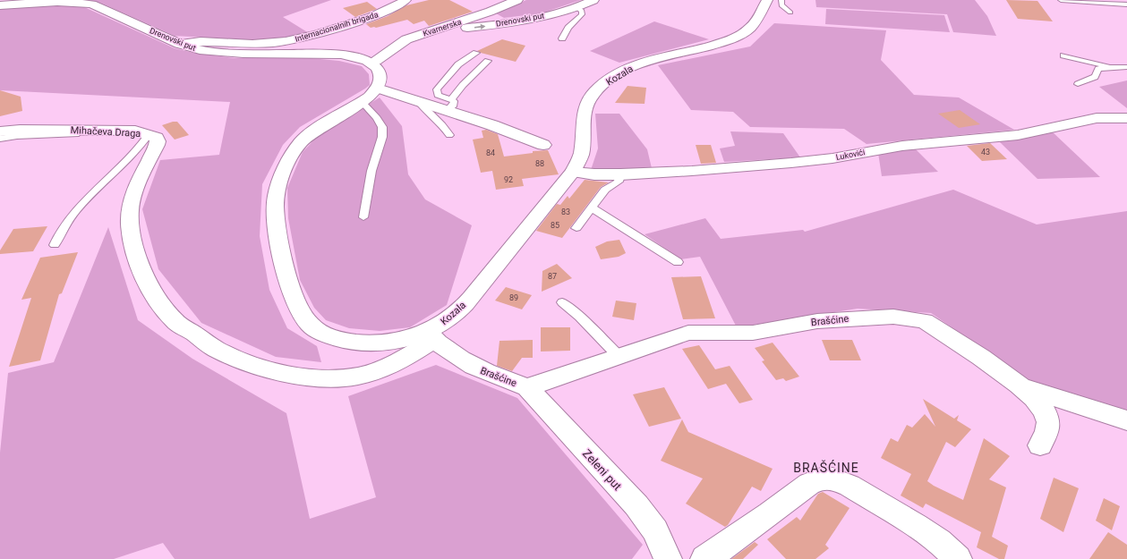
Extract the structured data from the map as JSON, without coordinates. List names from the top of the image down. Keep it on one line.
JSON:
{"streets":{"street":["Drenovski put","Internacionalnih brigada","Kvarnerska","Kozala","Mihačeva Draga","Lukovići","Brašćine","Zeleni put"]},"crossings":[["Drenovski put","Internacionalnih brigada"],["Drenovski put","Kvarnerska"],["Kozala","Mihačeva Draga"],["Kozala","Lukovići"],["Kozala","Brašćine"],["Mihačeva Draga","Brašćine"],["Brašćine","Zeleni put"]],"districts":["BRAŠĆINE"],"house_numbers":["43","84","88","92","83","85","87","89"]}
